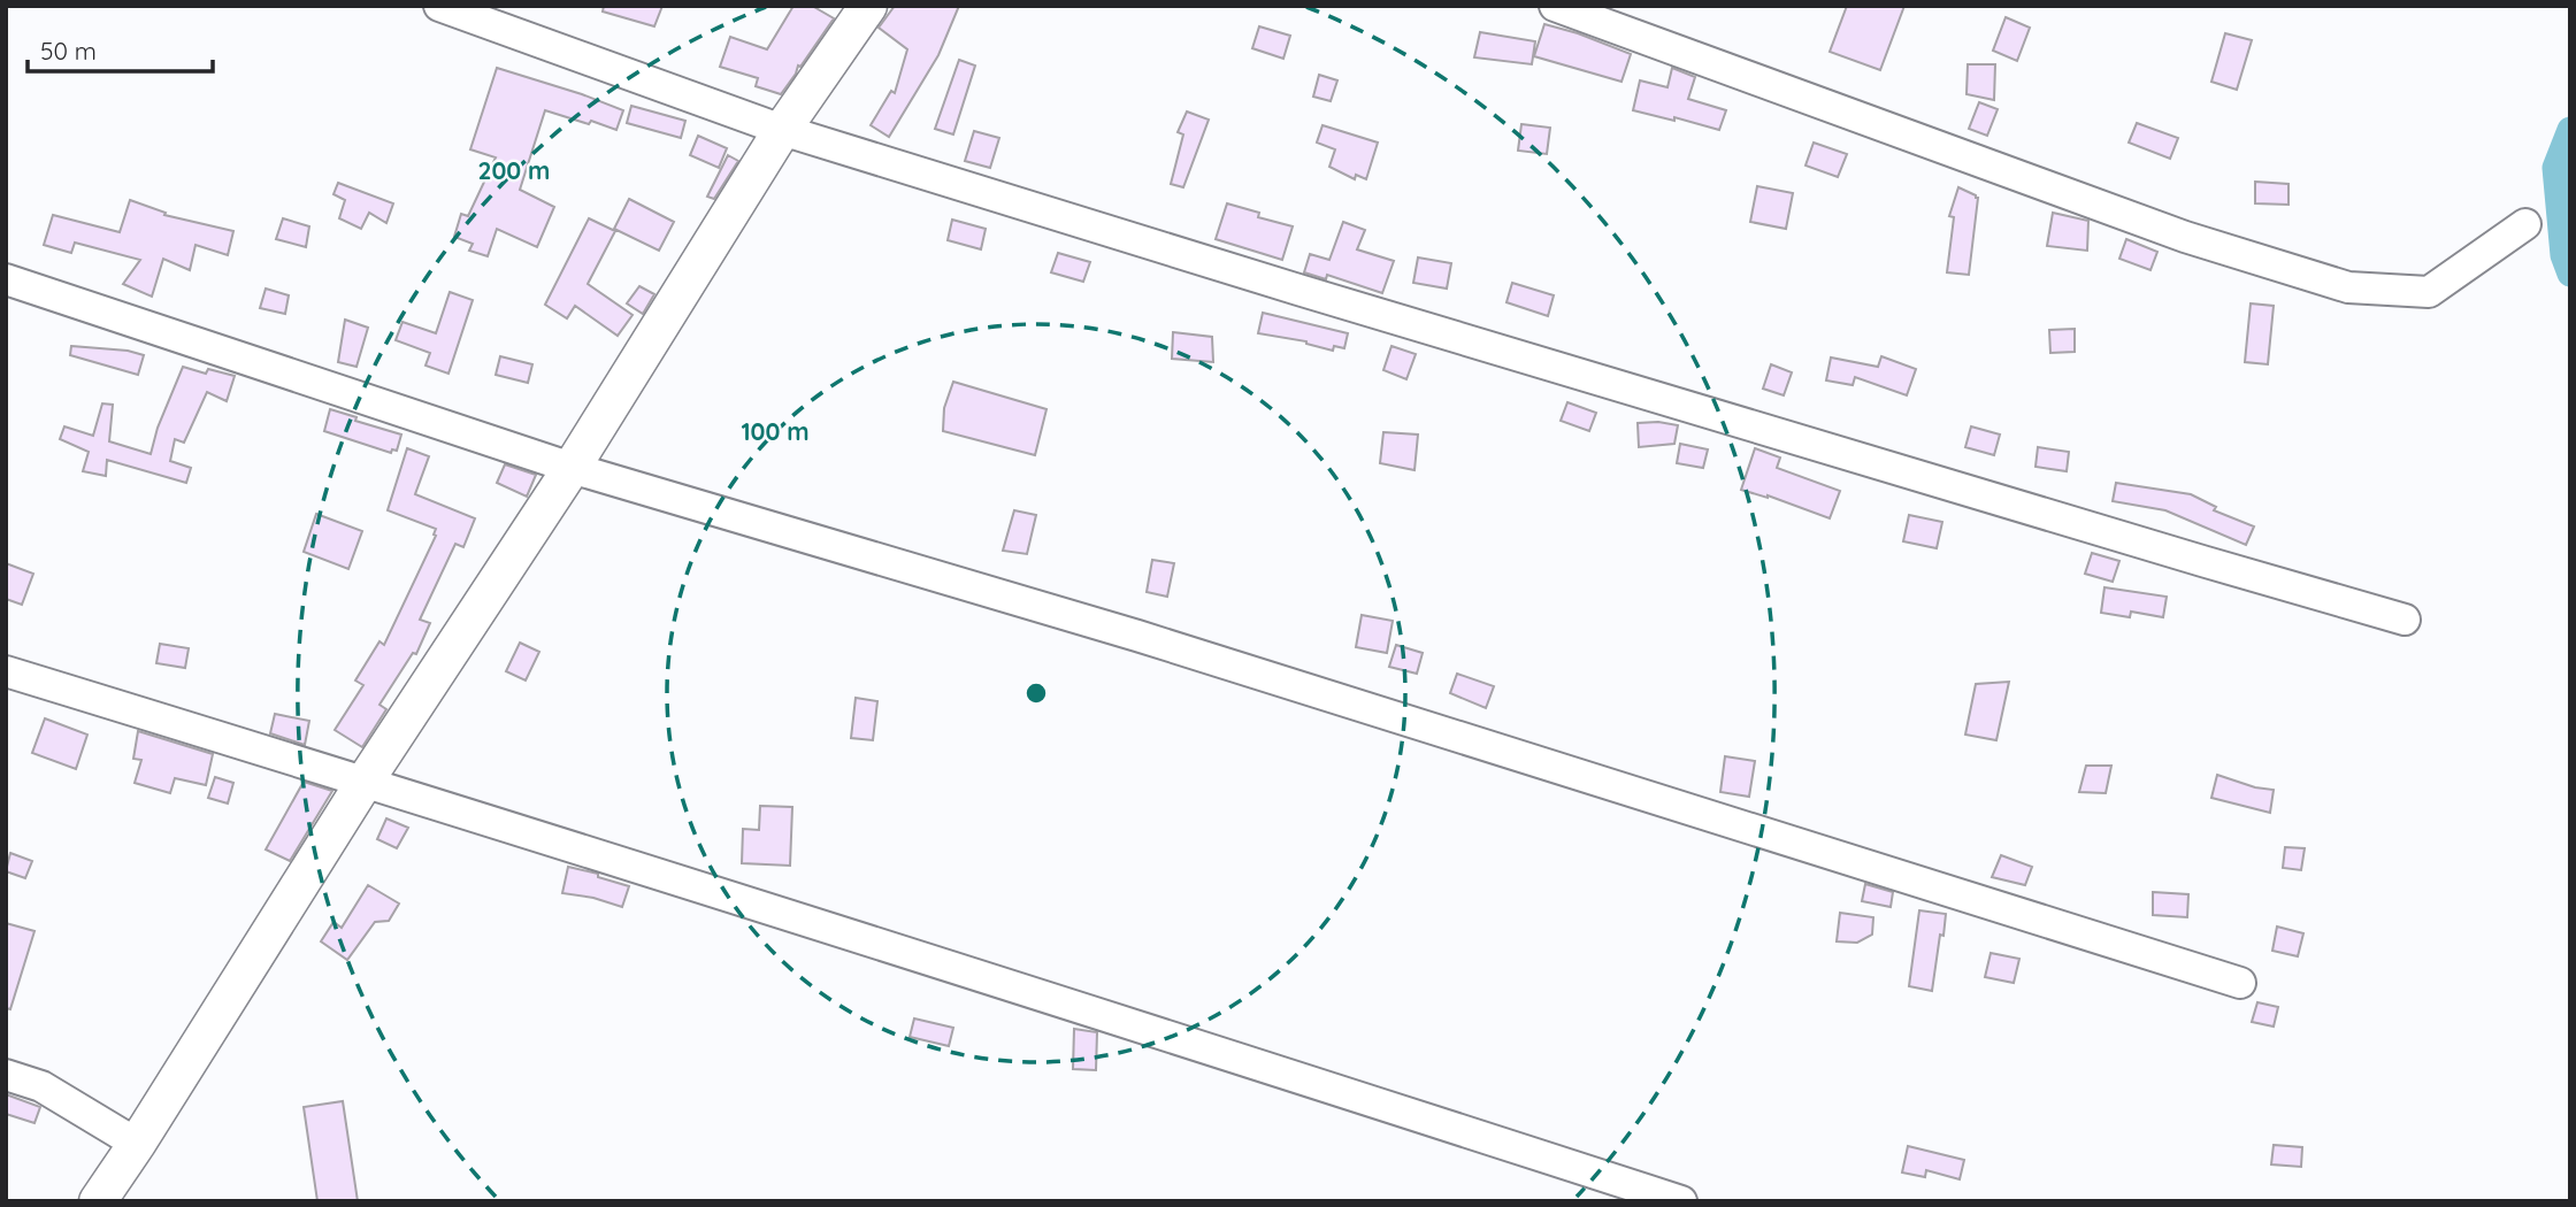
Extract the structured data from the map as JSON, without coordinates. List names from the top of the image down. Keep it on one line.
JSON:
{"scale_bar":"50 m","rings":["200 m","100 m"]}
